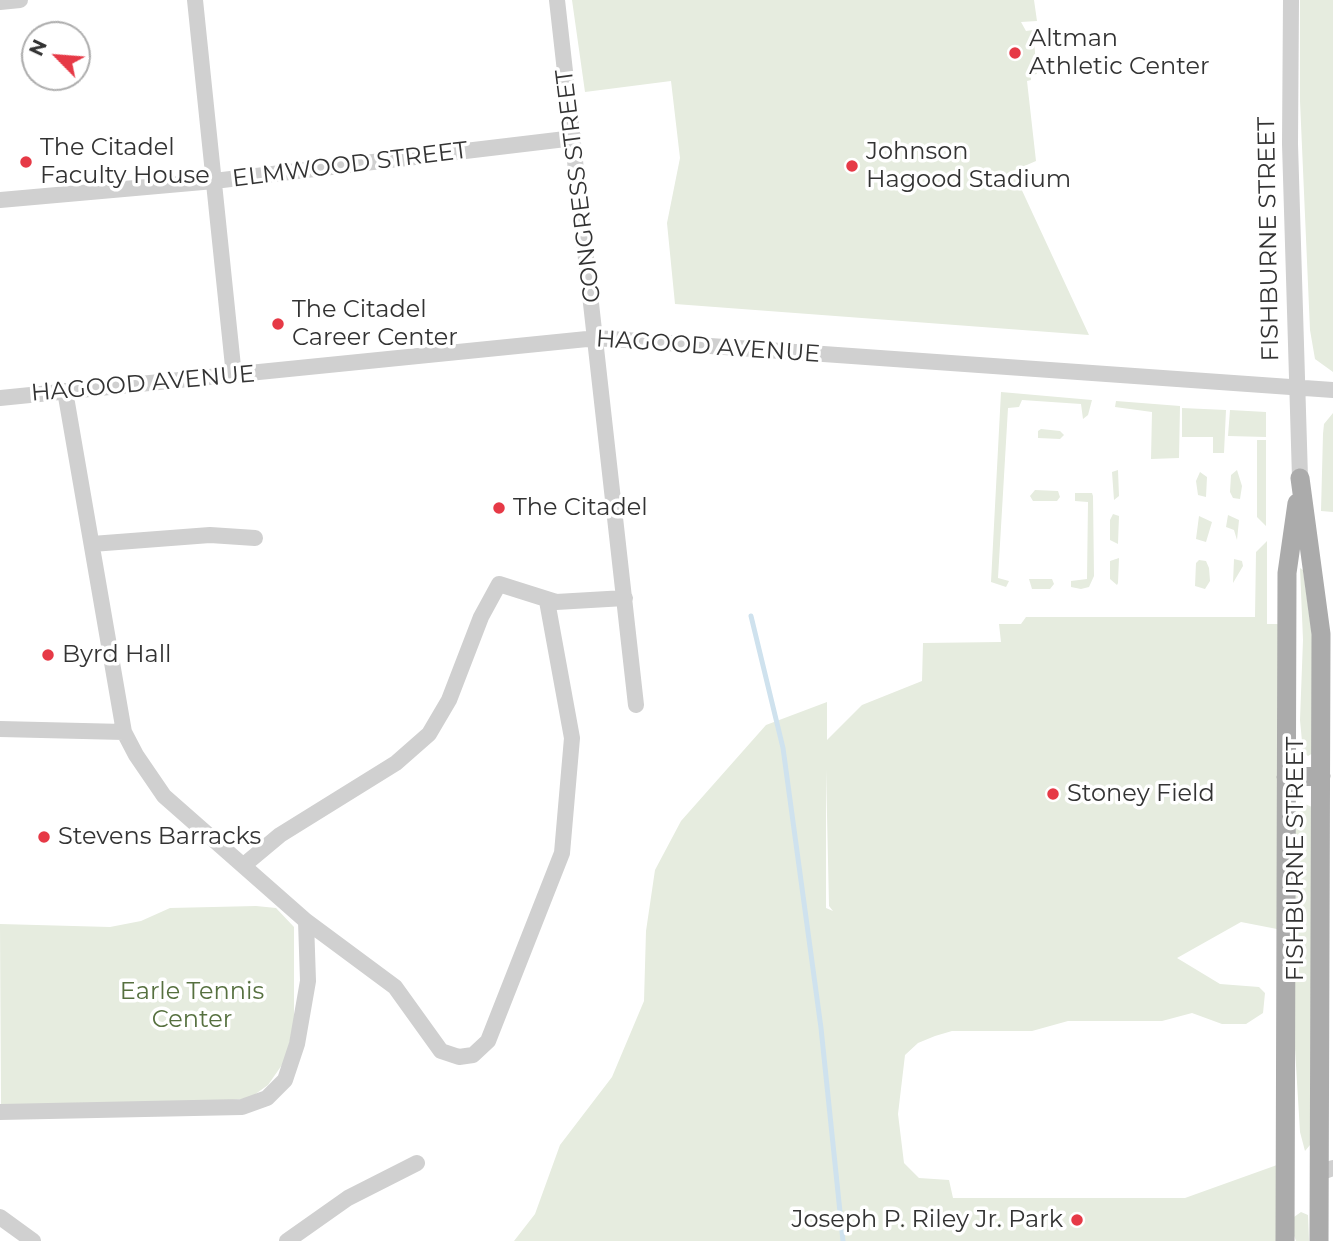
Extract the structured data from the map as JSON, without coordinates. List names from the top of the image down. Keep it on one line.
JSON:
{"streets":{"main road":["FISHBURNE STREET"],"street":["ELMWOOD STREET","CONGRESS STREET","HAGOOD AVENUE"]},"crossings":[["ELMWOOD STREET","CONGRESS STREET"],["CONGRESS STREET","HAGOOD AVENUE"],["FISHBURNE STREET","HAGOOD AVENUE"]],"parks":["Earle Tennis Center"],"places":["Altman Athletic Center","The Citadel Faculty House","Johnson Hagood Stadium","The Citadel Career Center","The Citadel","Byrd Hall","Stoney Field","Stevens Barracks","Joseph P. Riley Jr. Park"],"north":"top left"}
